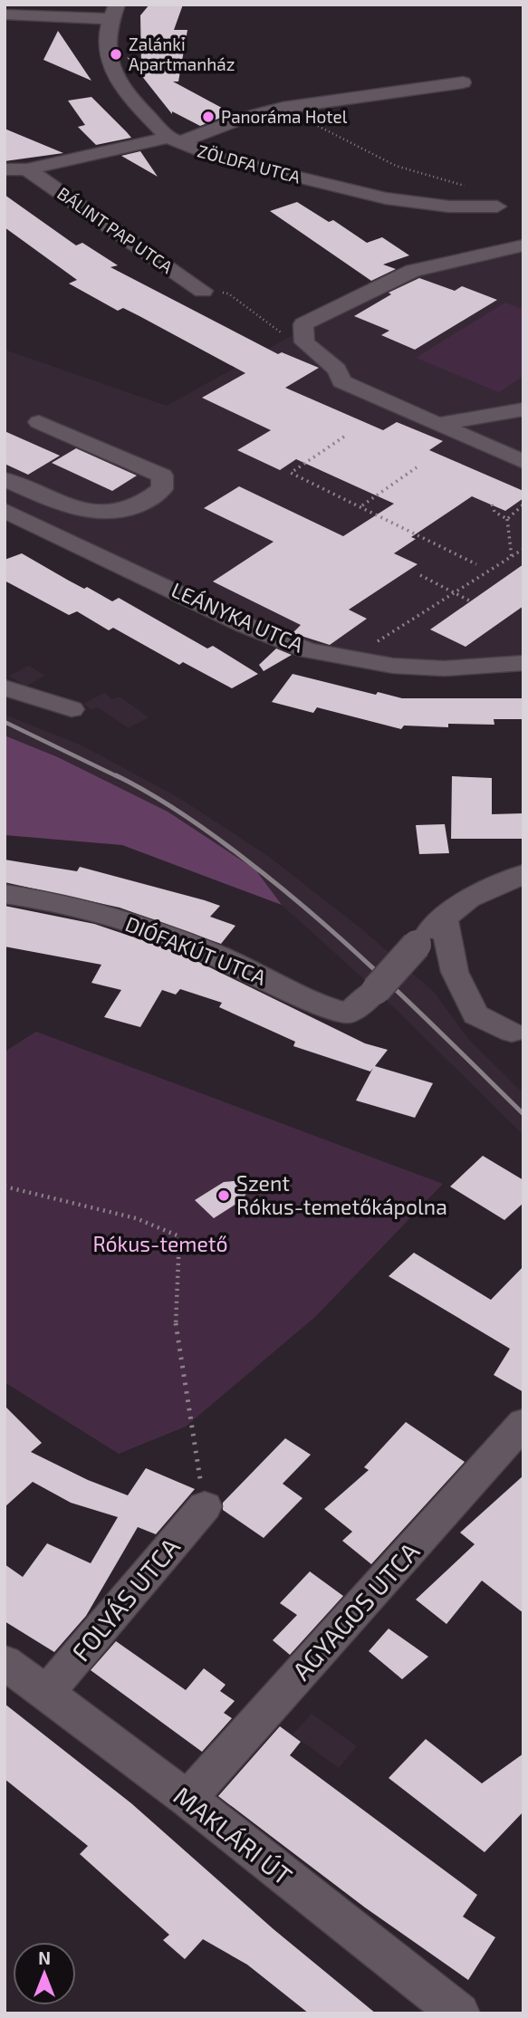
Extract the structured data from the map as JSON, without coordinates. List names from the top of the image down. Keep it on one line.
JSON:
{"streets":{"street":["ZÖLDFA UTCA","BÁLINT PAP UTCA","LEÁNYKA UTCA","DIÓFAKÚT UTCA","FOLYÁS UTCA","AGYAGOS UTCA","MAKLÁRI ÚT"]},"crossings":[["FOLYÁS UTCA","MAKLÁRI ÚT"],["AGYAGOS UTCA","MAKLÁRI ÚT"]],"parks":["Rókus-temető"],"places":["Zalánki Apartmanház","Panoráma Hotel","Szent Rókus-temetőkápolna"],"north":"top"}
